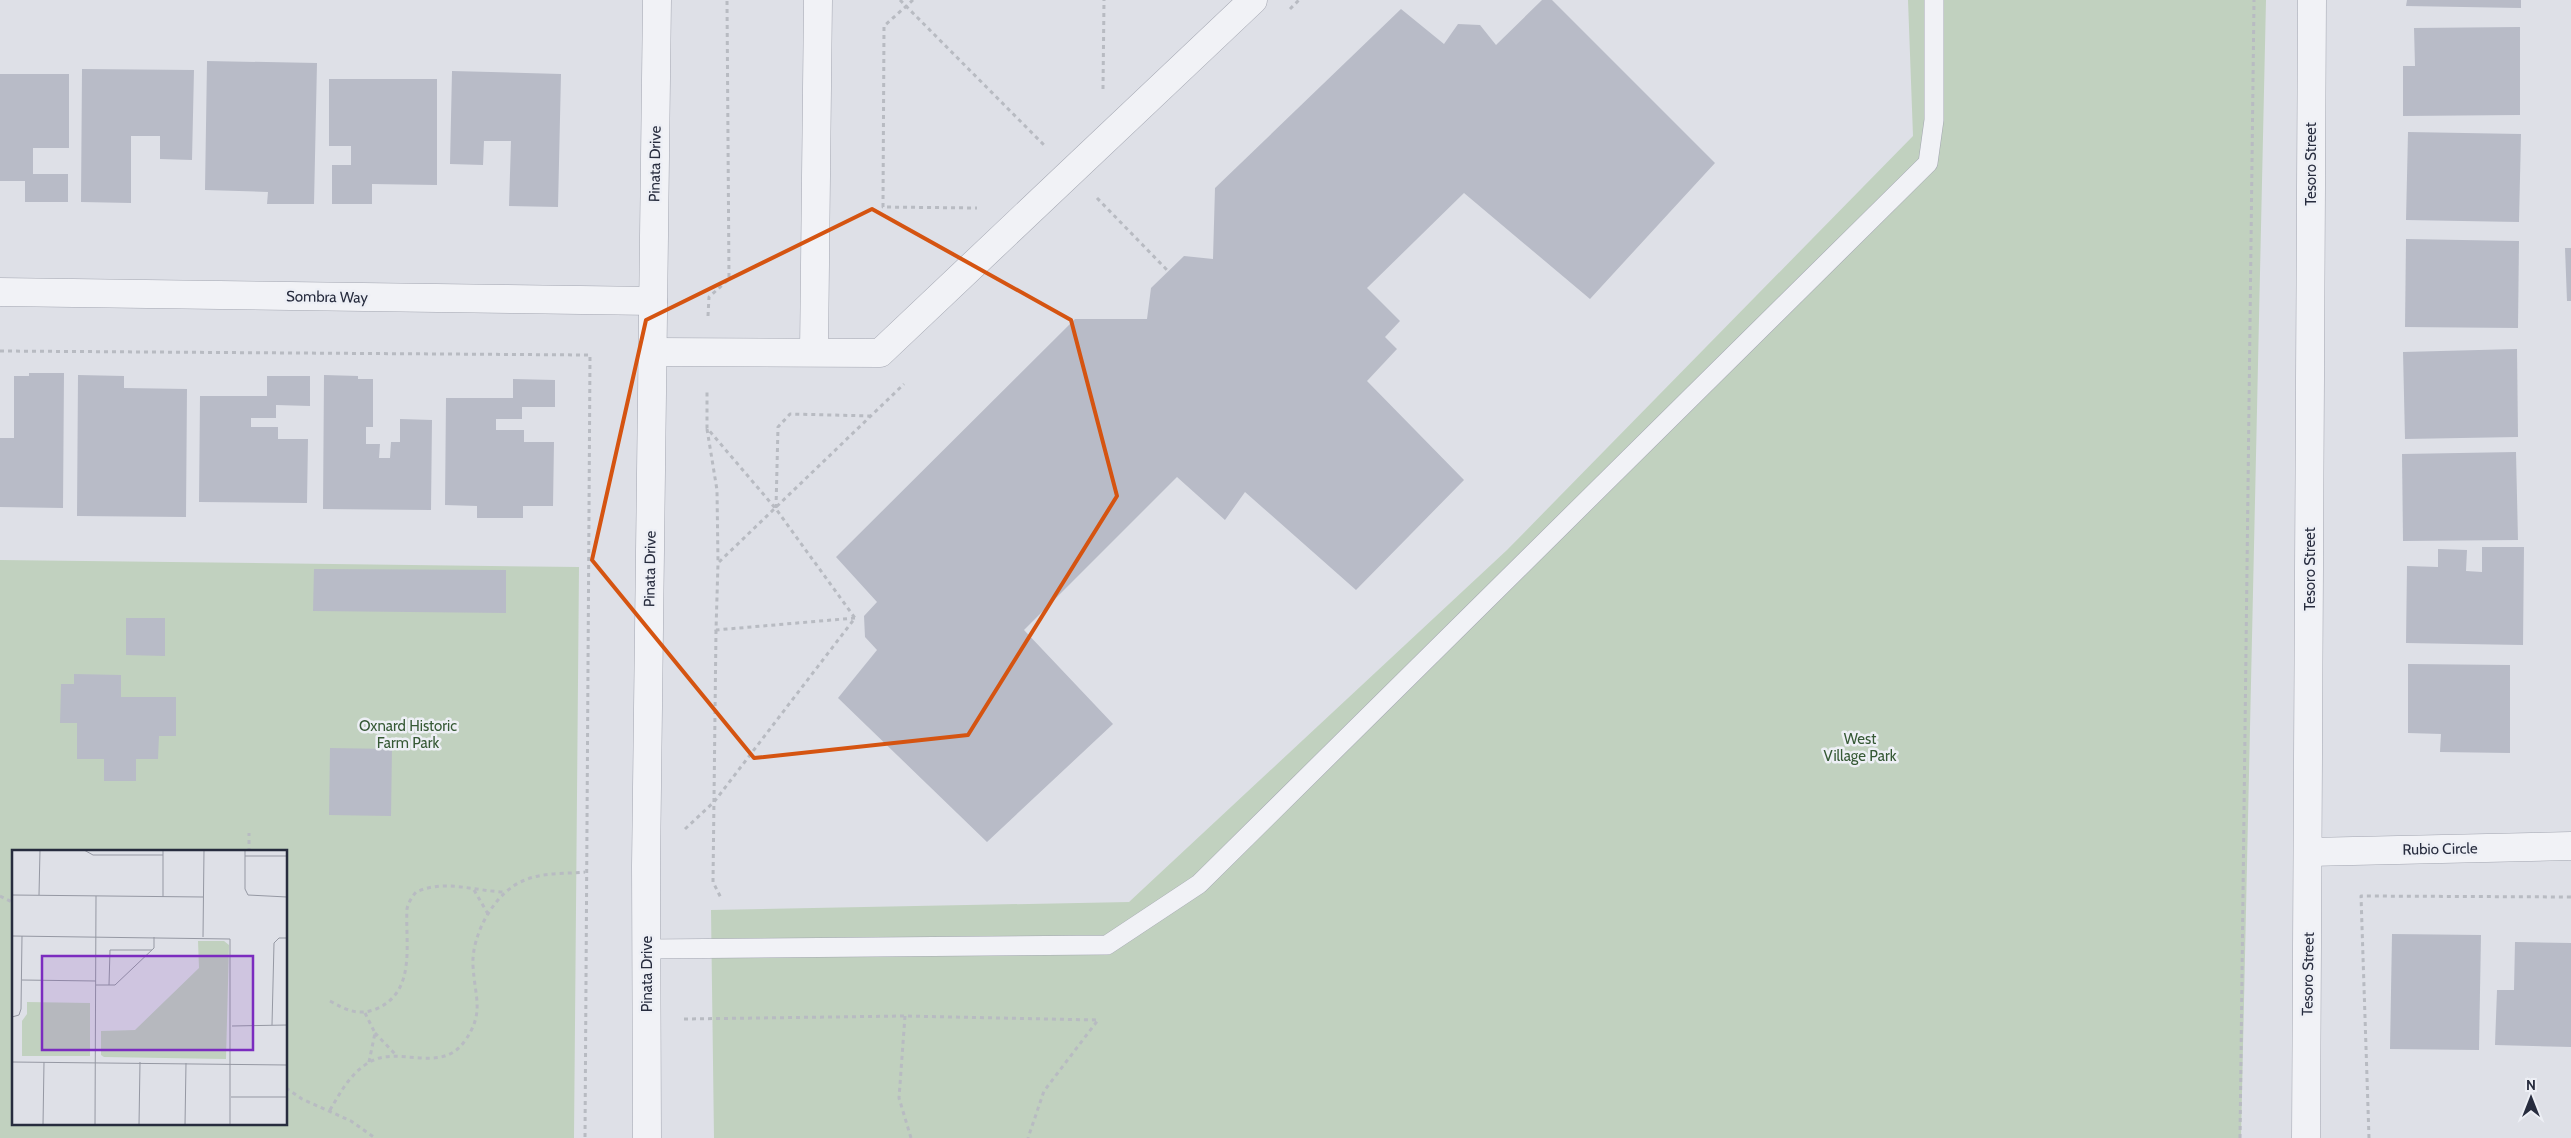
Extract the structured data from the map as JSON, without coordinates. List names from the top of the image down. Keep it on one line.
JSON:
{"streets":{"street":["Pinata Drive","Tesoro Street","Sombra Way","Rubio Circle"]},"crossings":[["Pinata Drive","Sombra Way"],["Tesoro Street","Rubio Circle"]],"parks":["Oxnard Historic Farm Park","West Village Park"],"north":"top"}
